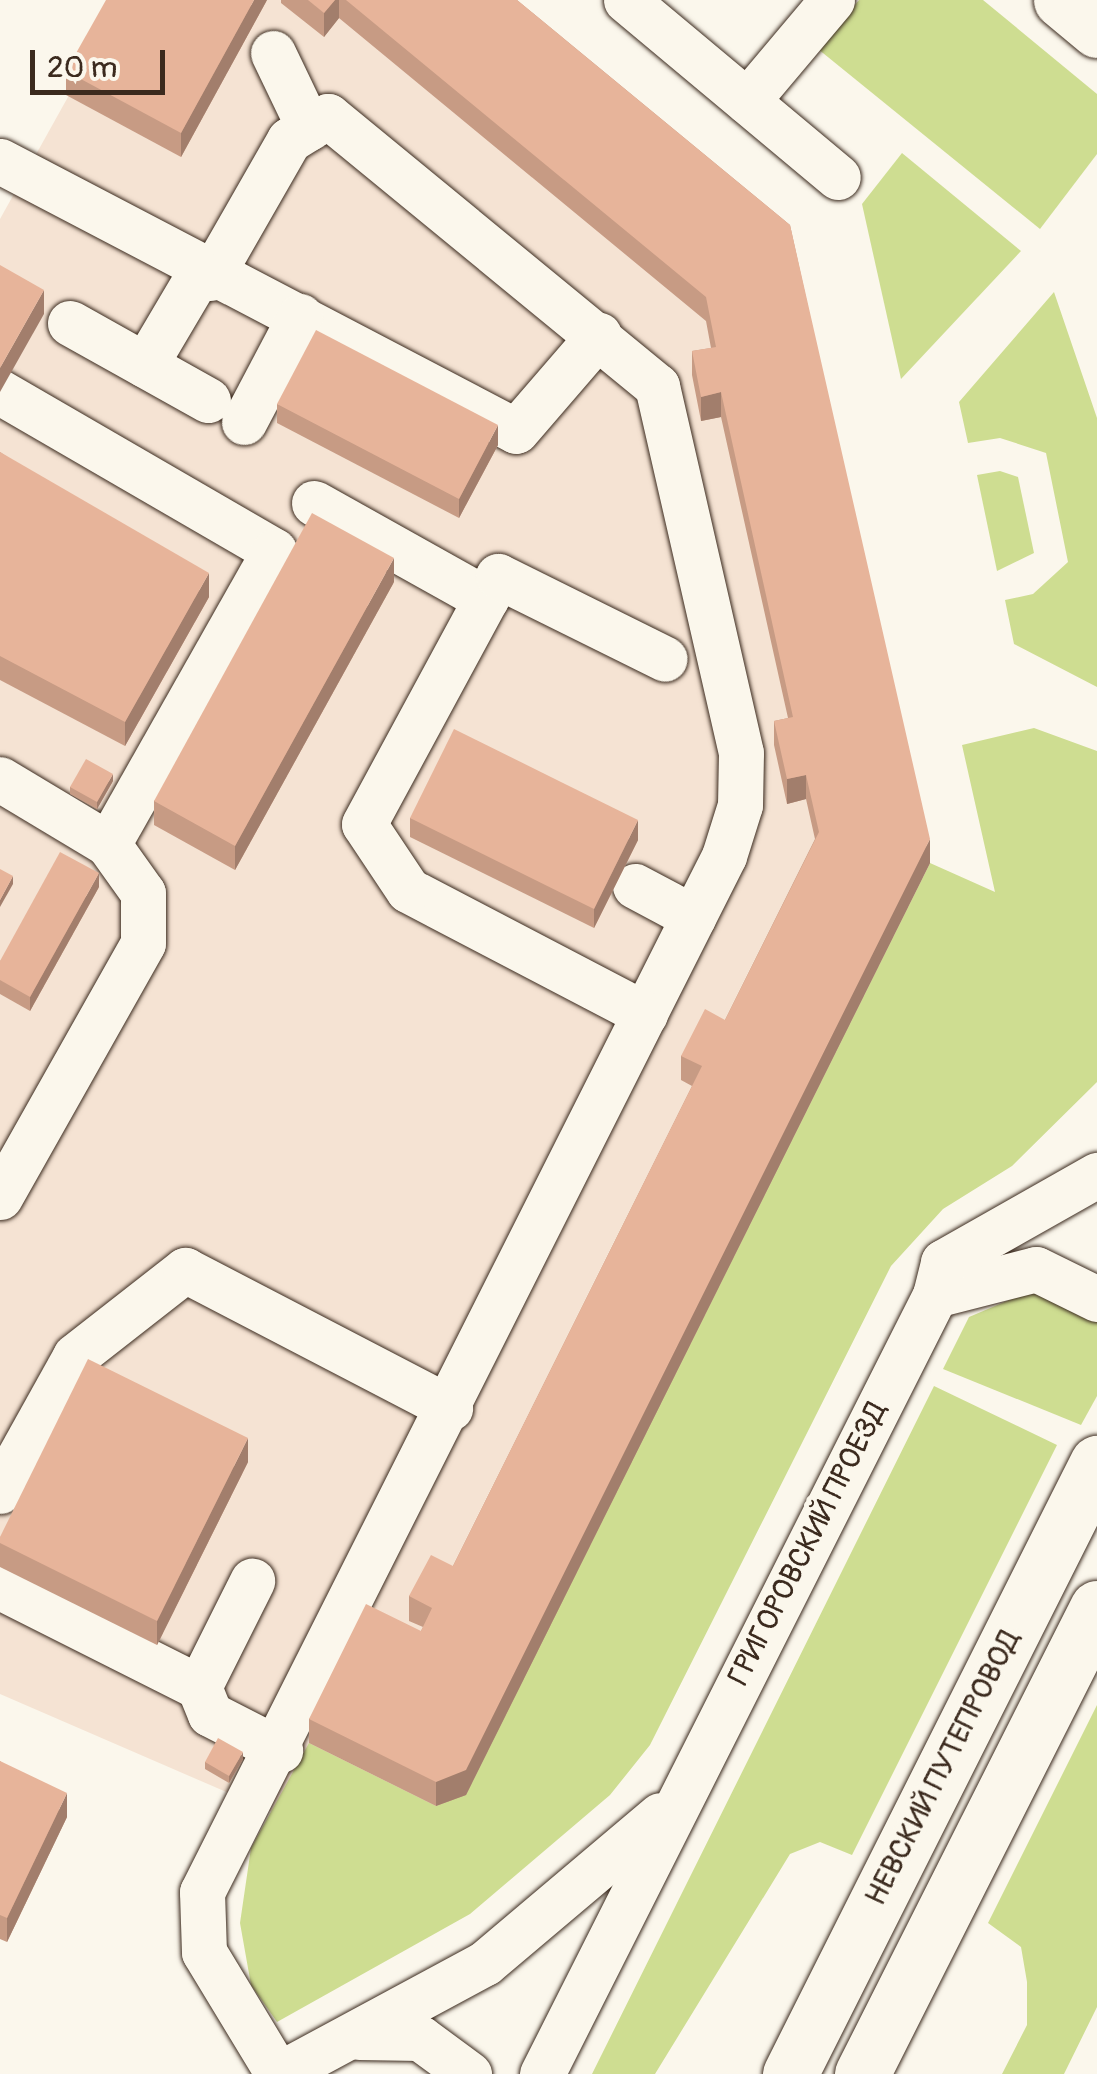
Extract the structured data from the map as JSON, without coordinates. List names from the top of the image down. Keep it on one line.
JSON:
{"streets":{"main road":["НЕВСКИЙ ПУТЕПРОВОД"],"street":["ГРИГОРОВСКИЙ ПРОЕЗД"]},"scale_bar":"20 m"}
